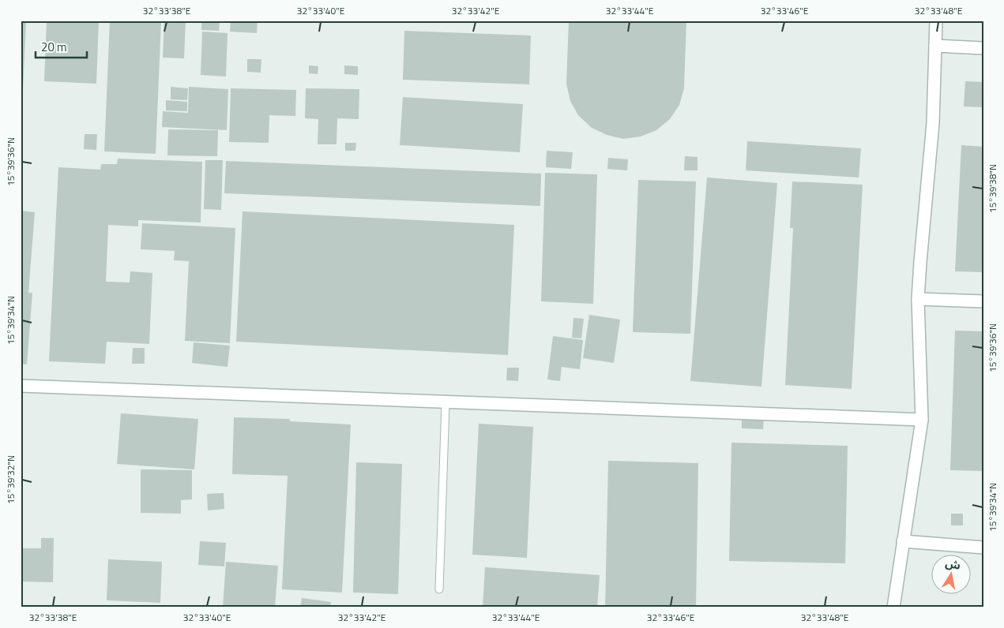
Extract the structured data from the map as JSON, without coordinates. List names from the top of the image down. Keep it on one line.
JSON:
{"scale_bar":"20 m","north":"top","coordinates":["32°33'38\"E","32°33'40\"E","32°33'42\"E","32°33'44\"E","32°33'46\"E","32°33'48\"E","15°39'36\"N","15°39'38\"N","15°39'34\"N","15°39'32\"N"]}
